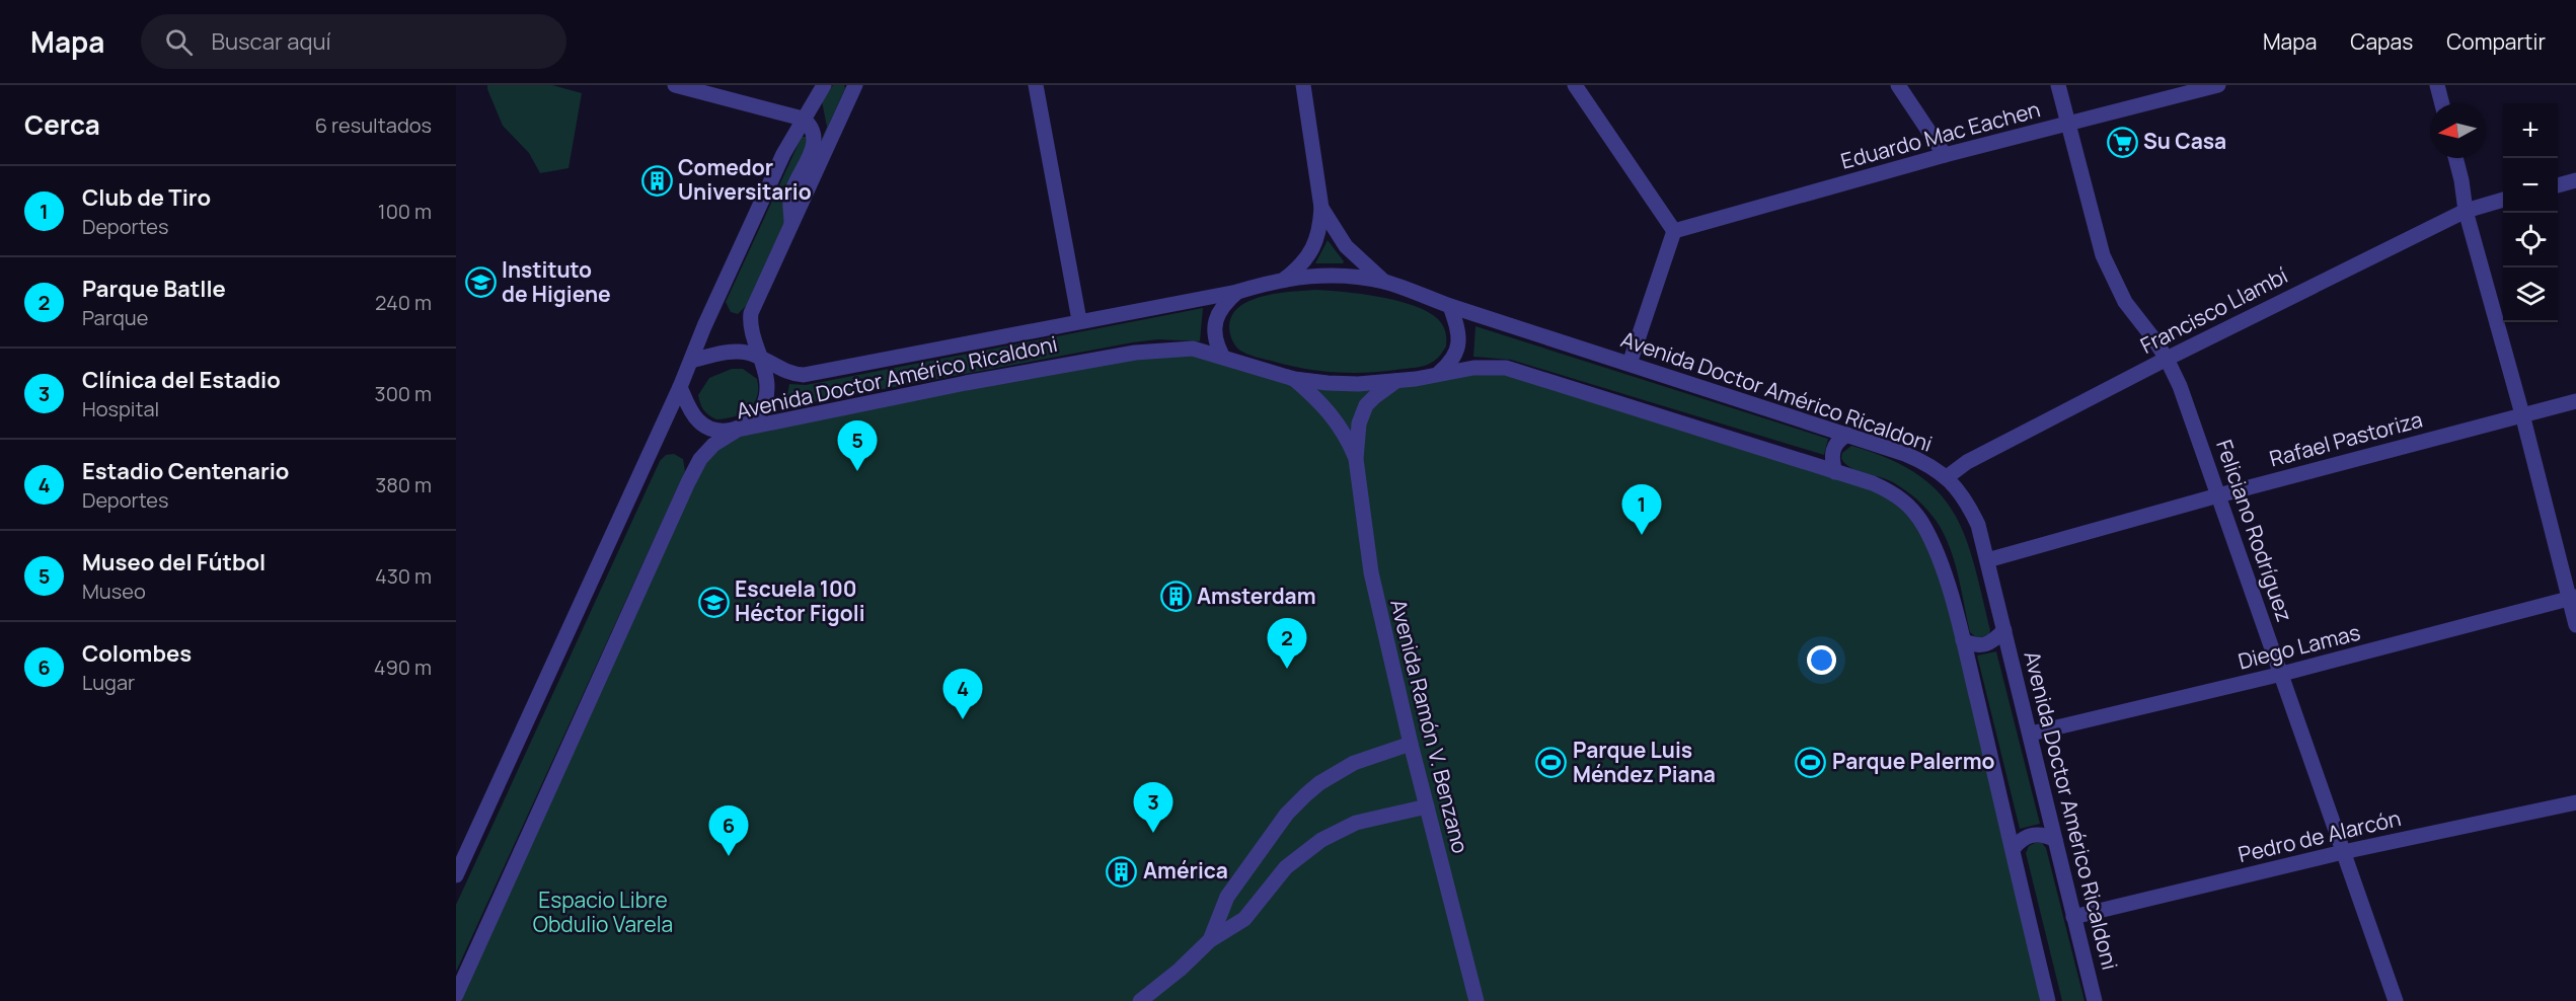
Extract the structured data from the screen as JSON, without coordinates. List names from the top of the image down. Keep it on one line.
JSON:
{"streets":{"street":["Eduardo Mac Eachen","Francisco Llambí","Avenida Doctor Américo Ricaldoni","Rafael Pastoriza","Feliciano Rodríguez","Diego Lamas","Avenida Ramón V. Benzano","Pedro de Alarcón"]},"crossings":[["Eduardo Mac Eachen","Feliciano Rodríguez"],["Francisco Llambí","Avenida Doctor Américo Ricaldoni"],["Francisco Llambí","Feliciano Rodríguez"],["Avenida Doctor Américo Ricaldoni","Rafael Pastoriza"],["Avenida Doctor Américo Ricaldoni","Diego Lamas"],["Avenida Doctor Américo Ricaldoni","Avenida Ramón V. Benzano"],["Avenida Doctor Américo Ricaldoni","Pedro de Alarcón"],["Rafael Pastoriza","Feliciano Rodríguez"],["Feliciano Rodríguez","Diego Lamas"],["Feliciano Rodríguez","Pedro de Alarcón"]],"parks":["Espacio Libre Obdulio Varela"],"places":{"supermarket":["Su Casa"],"building":["Comedor Universitario","Amsterdam","América"],"school or university":["Instituto de Higiene","Escuela 100 Héctor Figoli"],"sports":["Parque Palermo","Parque Luis Méndez Piana"]},"north":"left","page":{"header":"Mapa","search":"Buscar aquí","nav":["Mapa","Capas","Compartir"],"heading":["Cerca","6 resultados"],"map_buttons":["+","−"],"list":[{"mark":"1","name":"Club de Tiro","note":"Deportes","value":"100 m"},{"mark":"2","name":"Parque Batlle","note":"Parque","value":"240 m"},{"mark":"3","name":"Clínica del Estadio","note":"Hospital","value":"300 m"},{"mark":"4","name":"Estadio Centenario","note":"Deportes","value":"380 m"},{"mark":"5","name":"Museo del Fútbol","note":"Museo","value":"430 m"},{"mark":"6","name":"Colombes","note":"Lugar","value":"490 m"}],"pins":["5","1","2","4","3","6"]}}
